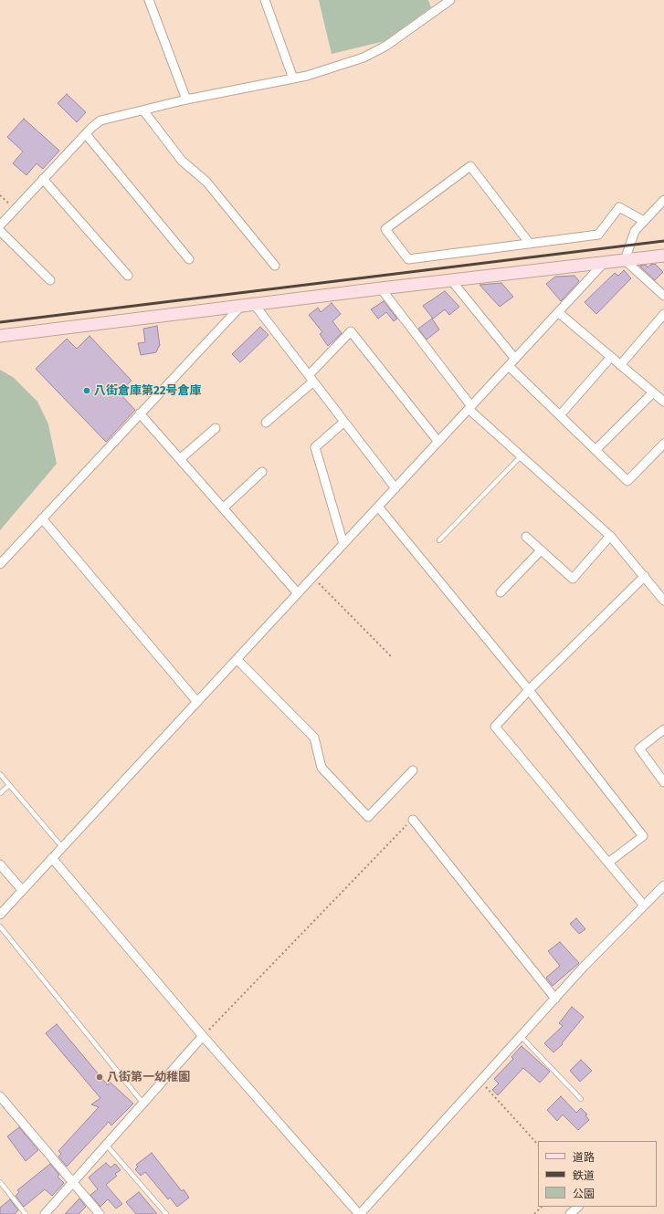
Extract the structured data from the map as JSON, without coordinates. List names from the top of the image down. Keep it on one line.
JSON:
{"places":["八街倉庫第22号倉庫","八街第一幼稚園"],"legend":["道路","鉄道","公園"]}
